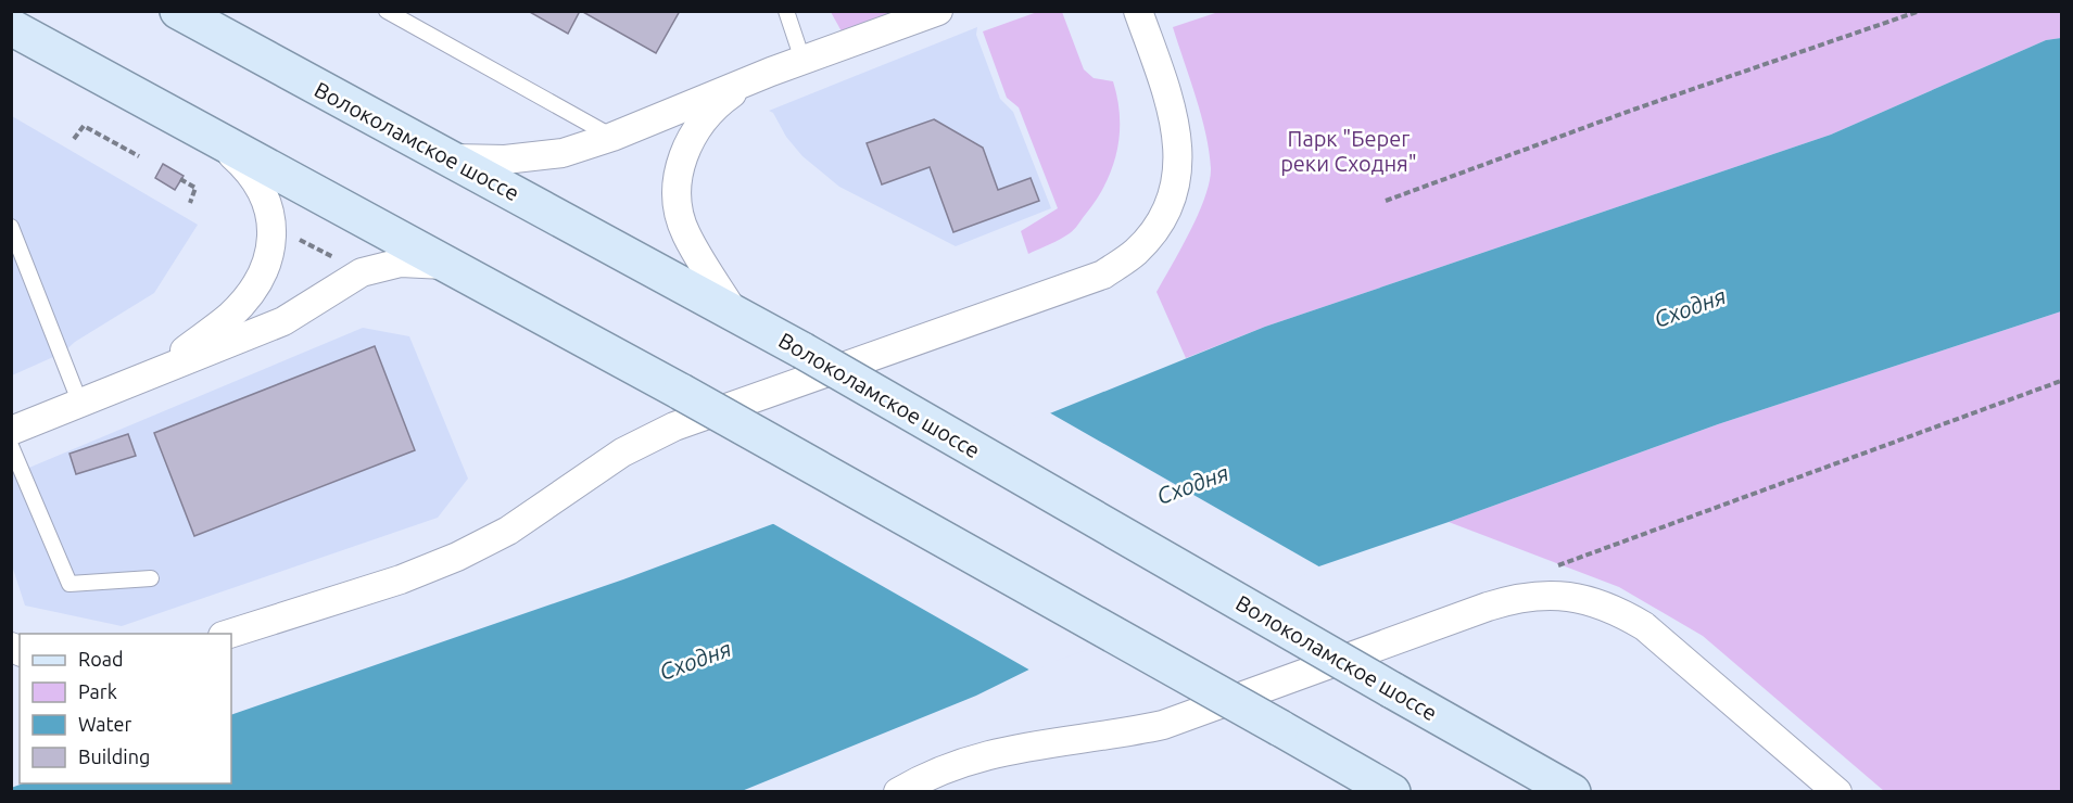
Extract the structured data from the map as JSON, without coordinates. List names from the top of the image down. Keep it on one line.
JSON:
{"streets":{"main road":["Волоколамское шоссе"]},"water":["Сходня"],"parks":["Парк \"Берег реки Сходня\""],"legend":["Road","Park","Water","Building"]}
